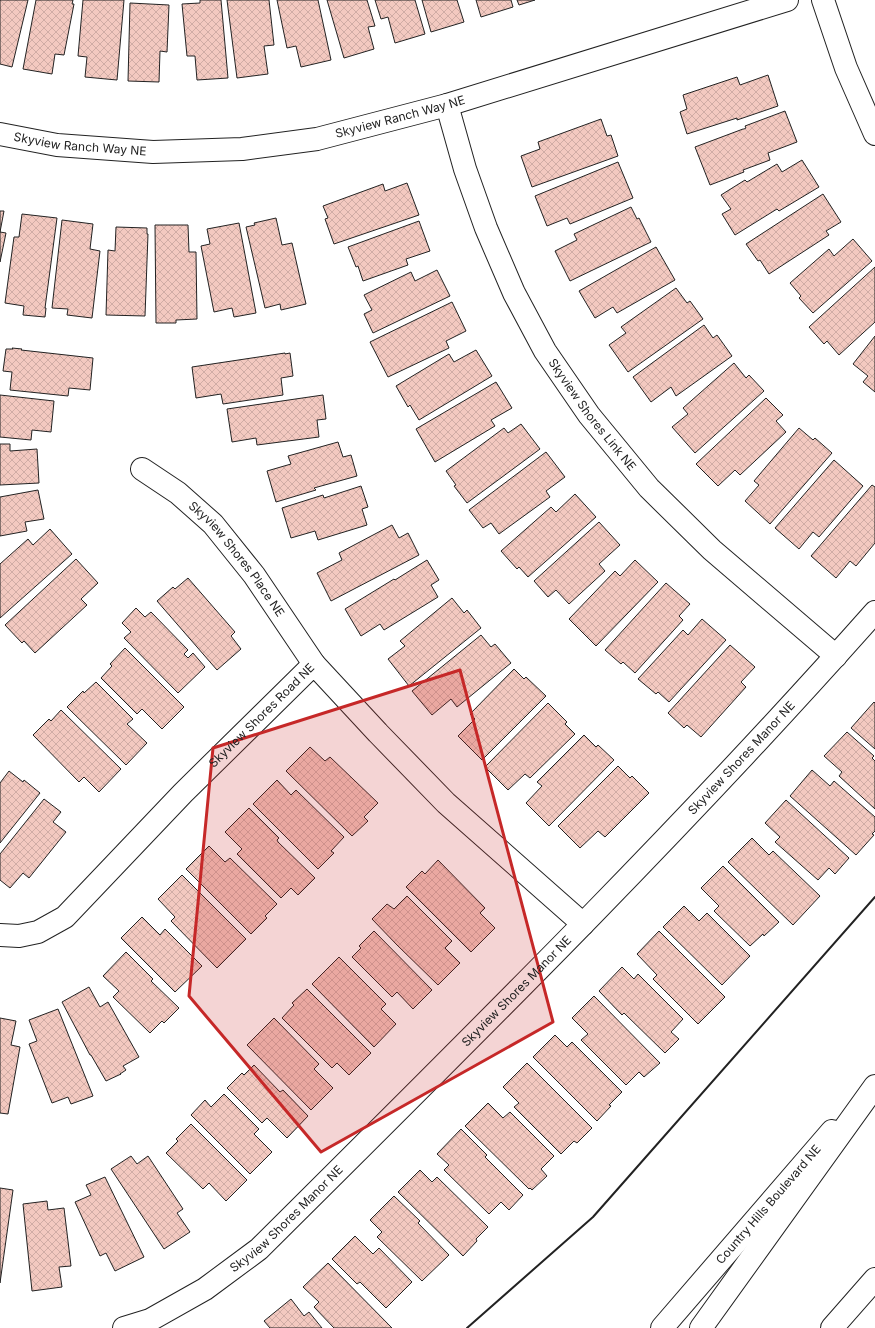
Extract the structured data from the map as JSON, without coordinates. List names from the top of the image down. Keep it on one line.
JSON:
{"streets":{"street":["Skyview Ranch Way NE","Skyview Shores Link NE","Skyview Shores Place NE","Skyview Shores Road NE","Skyview Shores Manor NE","Country Hills Boulevard NE"]},"crossings":[["Skyview Ranch Way NE","Skyview Shores Link NE"],["Skyview Shores Link NE","Skyview Shores Manor NE"],["Skyview Shores Place NE","Skyview Shores Road NE"],["Skyview Shores Road NE","Skyview Shores Manor NE"]]}
